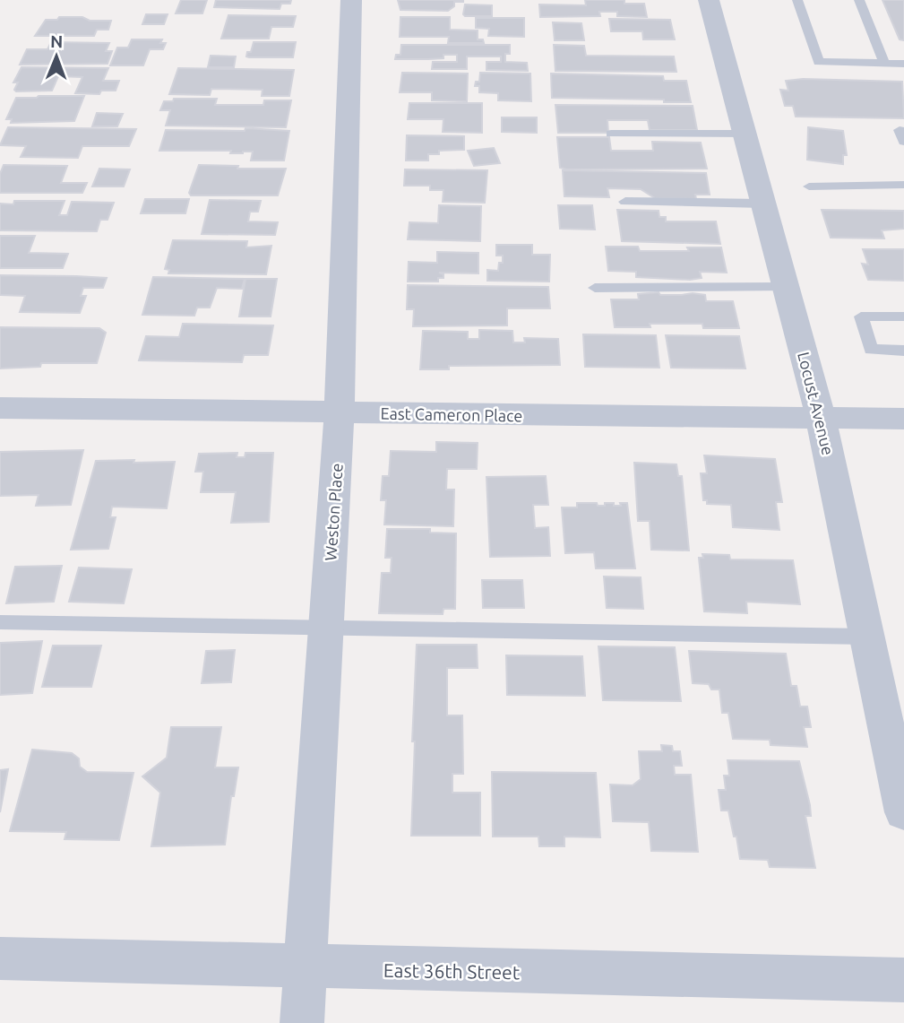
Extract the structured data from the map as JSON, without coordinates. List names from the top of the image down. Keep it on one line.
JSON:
{"streets":{"street":["Locust Avenue","East Cameron Place","Weston Place","East 36th Street"]},"crossings":[["Locust Avenue","East Cameron Place"],["East Cameron Place","Weston Place"],["Weston Place","East 36th Street"]],"north":"top"}
